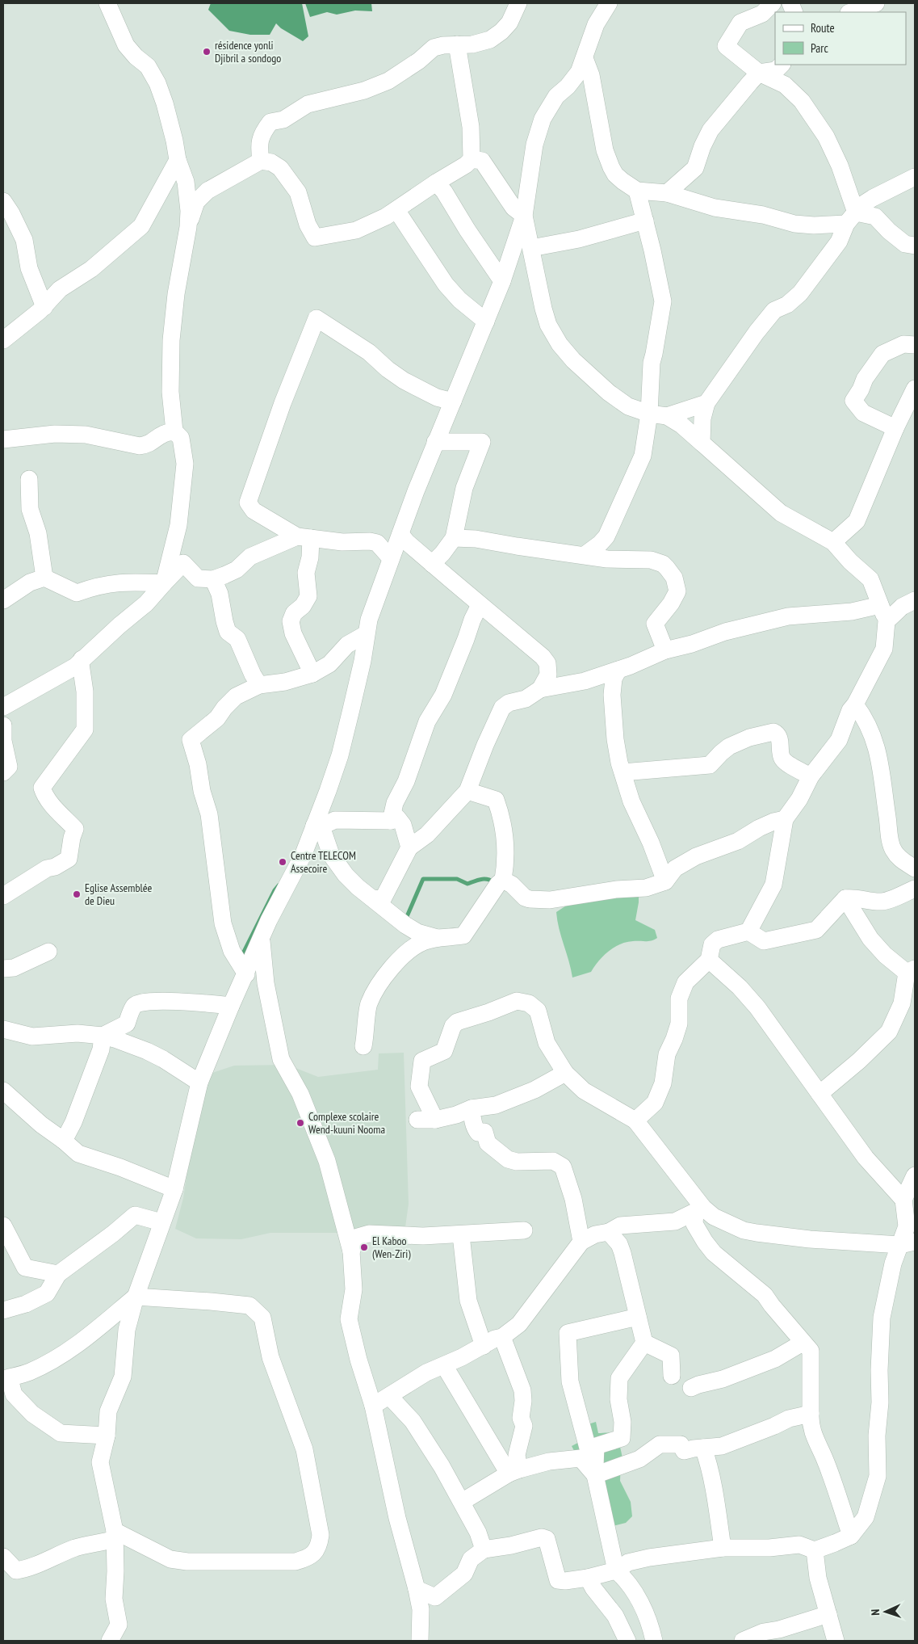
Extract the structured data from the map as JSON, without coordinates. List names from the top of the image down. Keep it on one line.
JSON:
{"places":["résidence yonli Djibril a sondogo","Centre TELECOM Assecoire","Eglise Assemblée de Dieu","Complexe scolaire Wend-kuuni Nooma","El Kaboo (Wen-Ziri)"],"legend":["Route","Parc"],"north":"left"}
